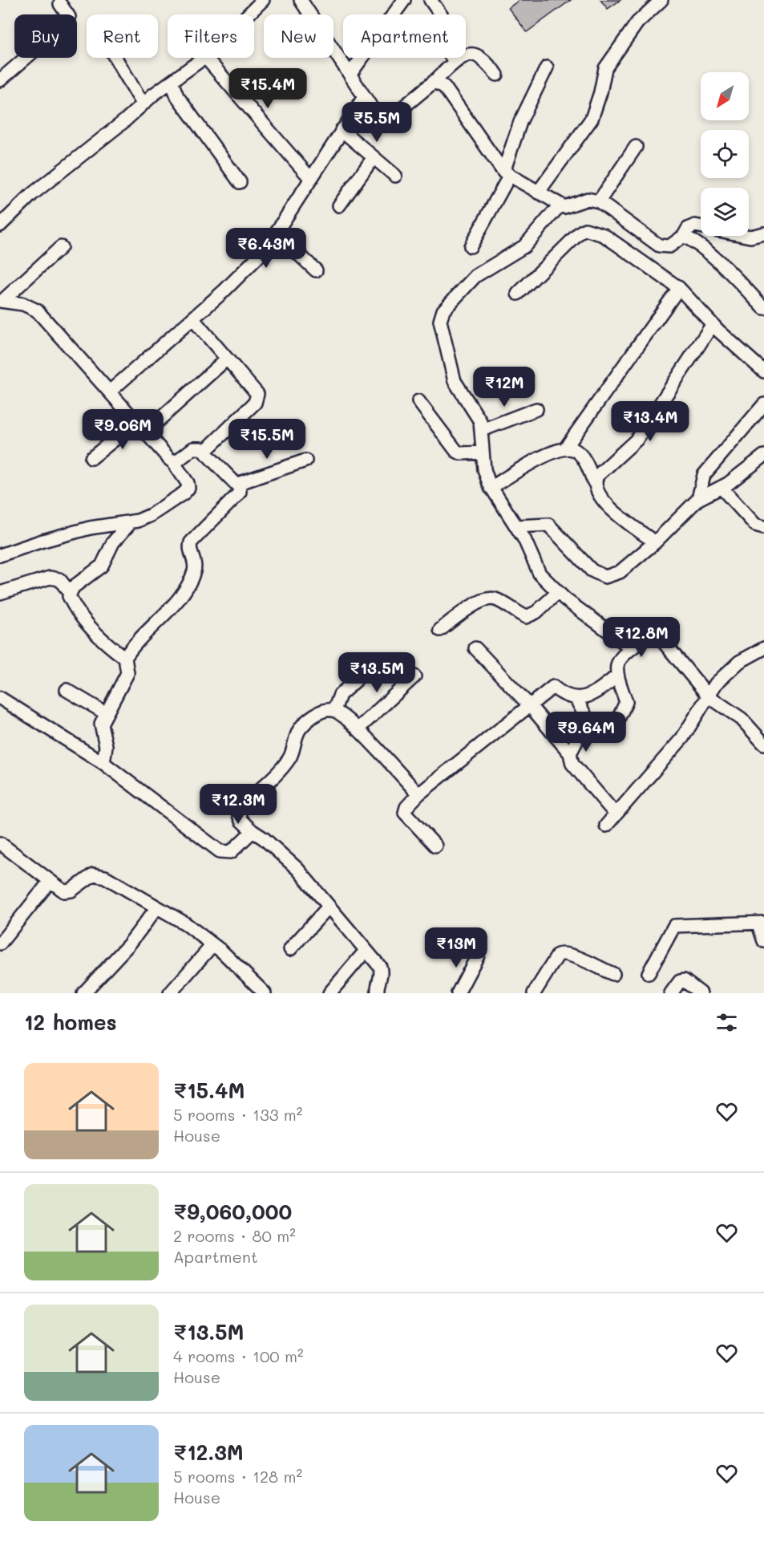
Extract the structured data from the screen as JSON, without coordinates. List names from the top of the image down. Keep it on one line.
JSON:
{"north":"bottom left","page":{"chip":["Buy","Rent","Filters","New","Apartment"],"price":["₹15.4M","₹5.5M","₹6.43M","₹12M","₹13.4M","₹9.06M","₹15.5M","₹12.8M","₹13.5M","₹9.64M","₹12.3M","₹13M"],"heading":"12 homes","list":[{"name":"₹15.4M","note":"5 rooms · 133 m² · House"},{"name":"₹9,060,000","note":"2 rooms · 80 m² · Apartment"},{"name":"₹13.5M","note":"4 rooms · 100 m² · House"},{"name":"₹12.3M","note":"5 rooms · 128 m² · House"}]}}
